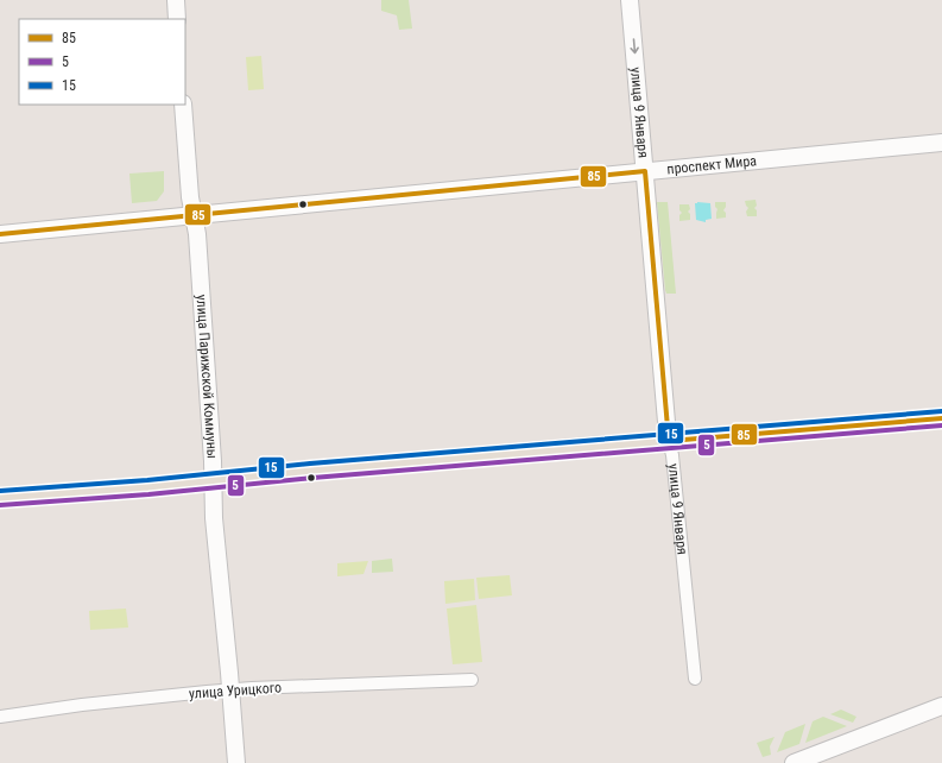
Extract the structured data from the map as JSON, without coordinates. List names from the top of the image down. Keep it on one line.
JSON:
{"streets":{"street":["улица 9 Января","проспект Мира","улица Парижской Коммуны","улица Урицкого"]},"crossings":[["улица 9 Января","проспект Мира"],["проспект Мира","улица Парижской Коммуны"],["улица Парижской Коммуны","улица Урицкого"]],"lines":["transit line 85","transit line 15","transit line 5"],"legend":["85","5","15"]}
